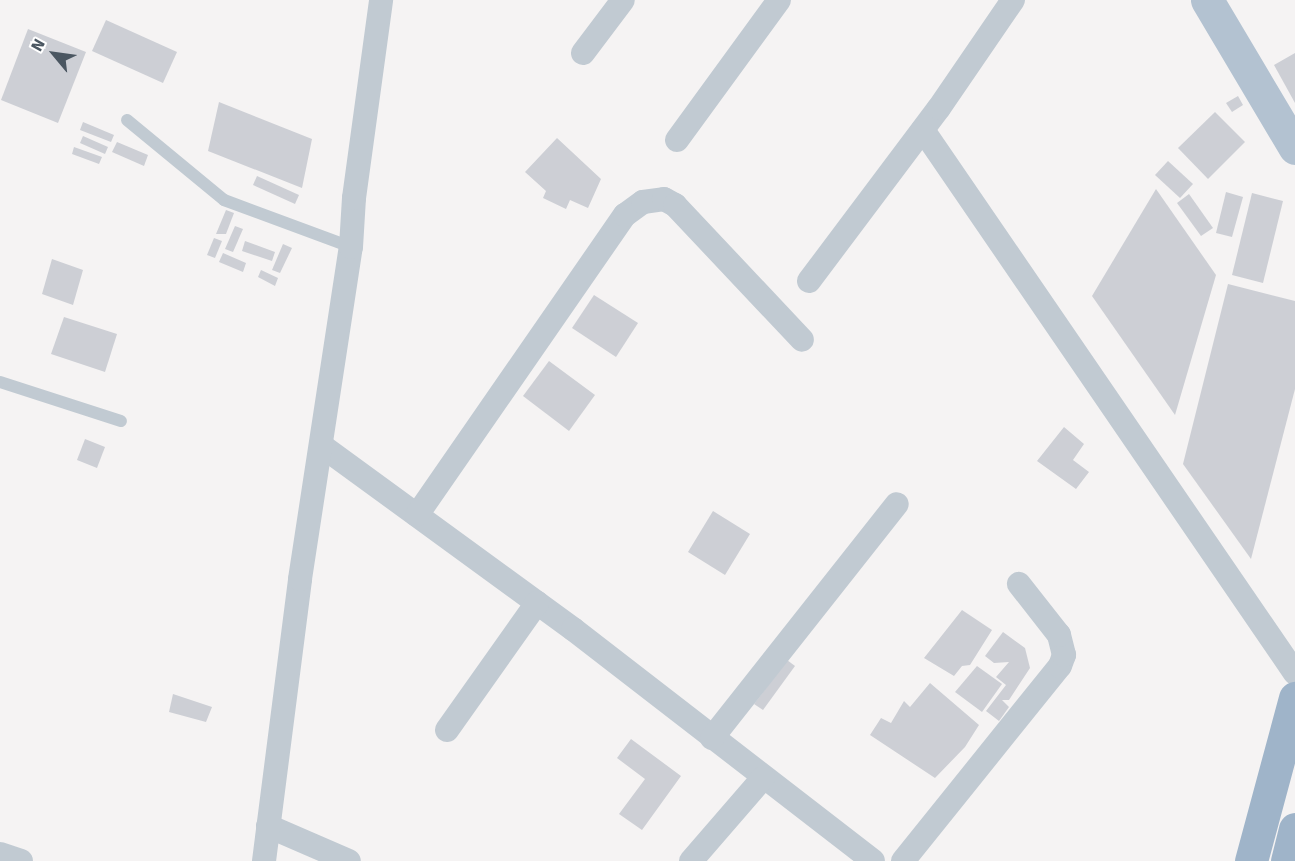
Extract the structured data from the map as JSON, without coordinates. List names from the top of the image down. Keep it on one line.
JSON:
{"north":"top left"}
